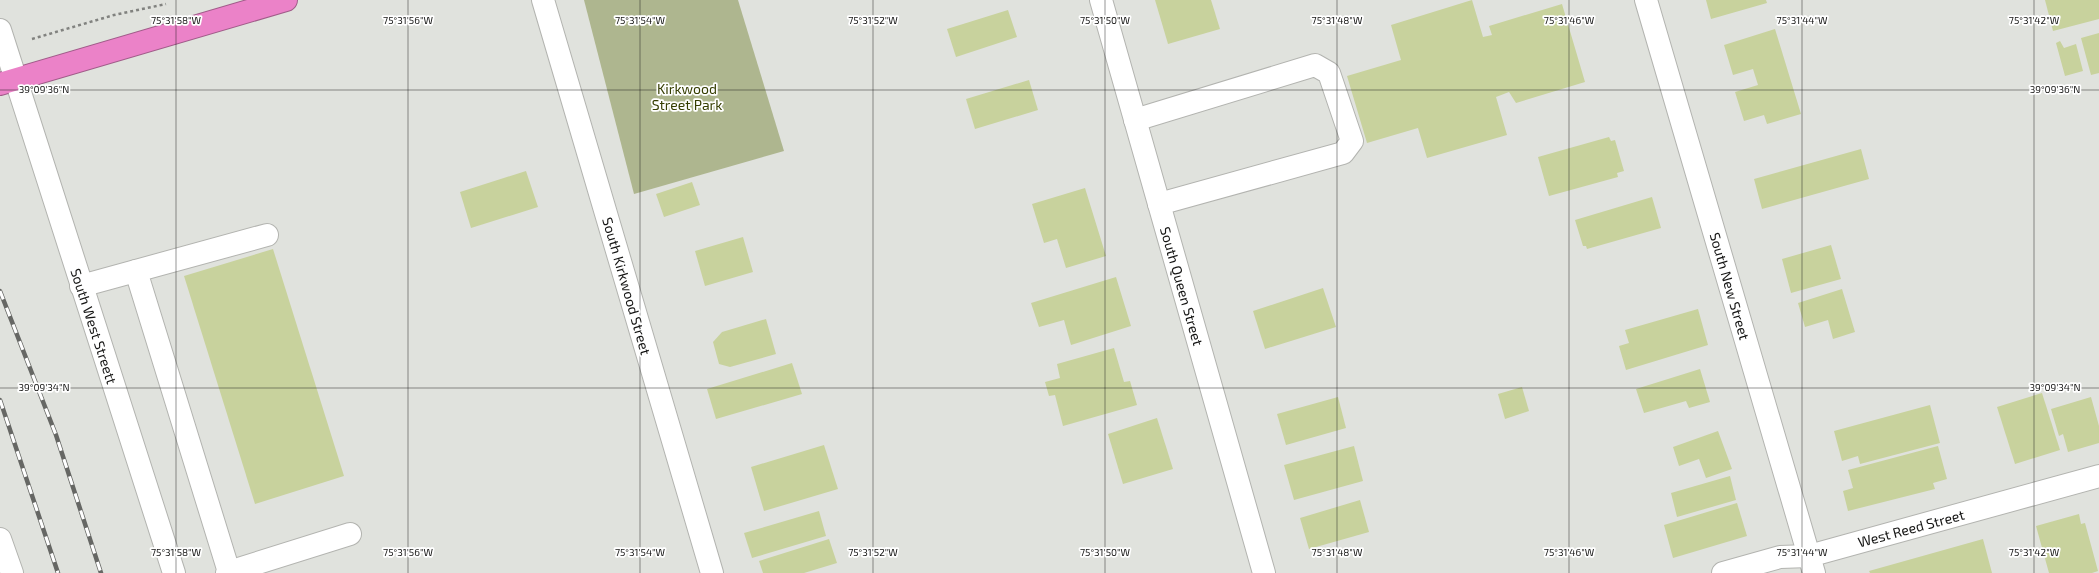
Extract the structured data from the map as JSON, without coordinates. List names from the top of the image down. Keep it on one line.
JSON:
{"streets":{"street":["South Kirkwood Street","South Queen Street","South New Street","South West Streett","West Reed Street"]},"crossings":[["South New Street","West Reed Street"]],"parks":["Kirkwood Street Park"],"coordinates":["75°31'58\"W","75°31'56\"W","75°31'54\"W","75°31'52\"W","75°31'50\"W","75°31'48\"W","75°31'46\"W","75°31'44\"W","75°31'42\"W","39°09'36\"N","39°09'34\"N"]}
